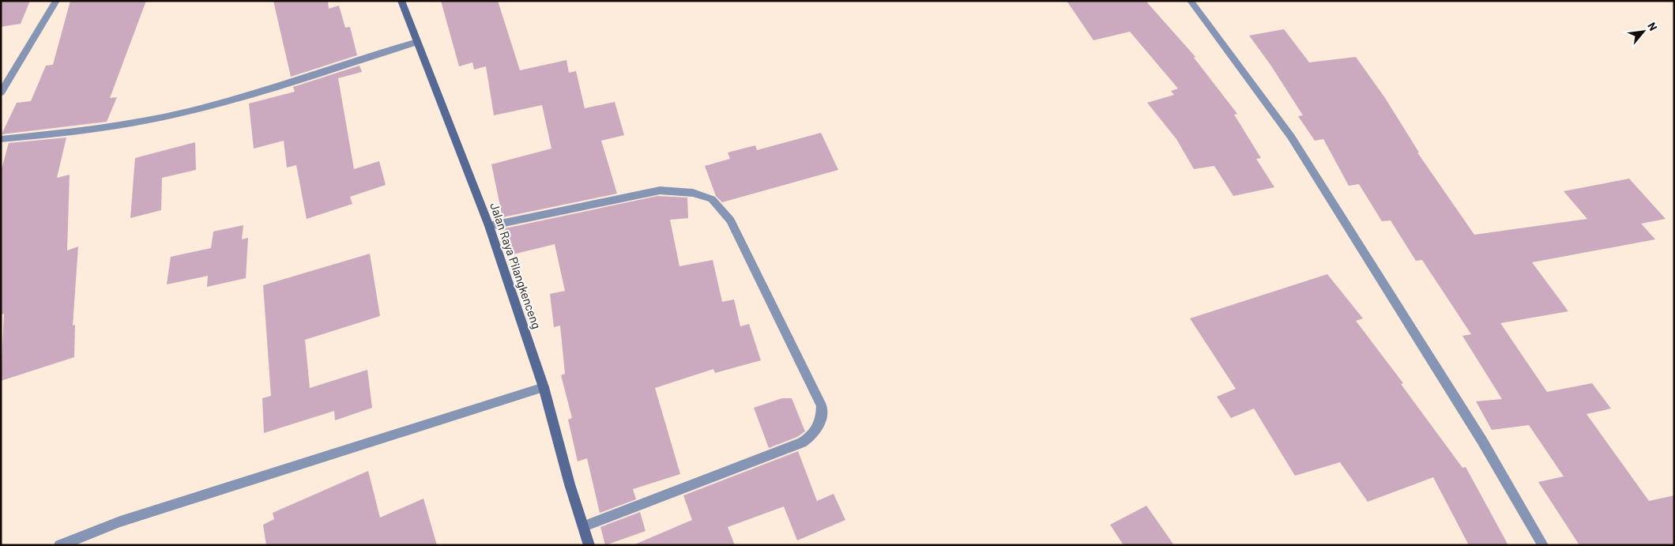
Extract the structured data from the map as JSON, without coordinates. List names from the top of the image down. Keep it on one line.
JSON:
{"streets":{"main road":["Jalan Raya Pilangkenceng"]},"north":"top right"}
